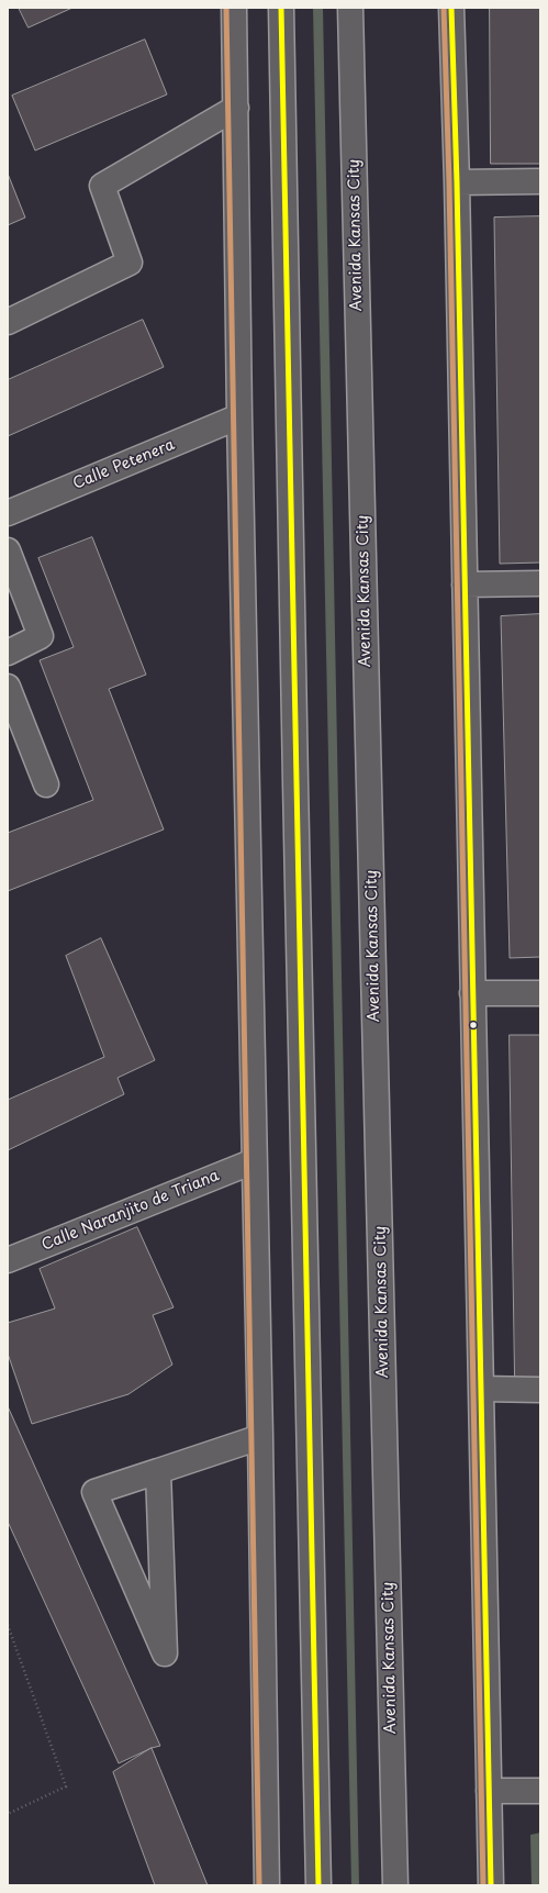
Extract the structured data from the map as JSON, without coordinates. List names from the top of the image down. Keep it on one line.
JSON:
{"streets":{"street":["Avenida Kansas City","Calle Petenera","Calle Naranjito de Triana"]}}
